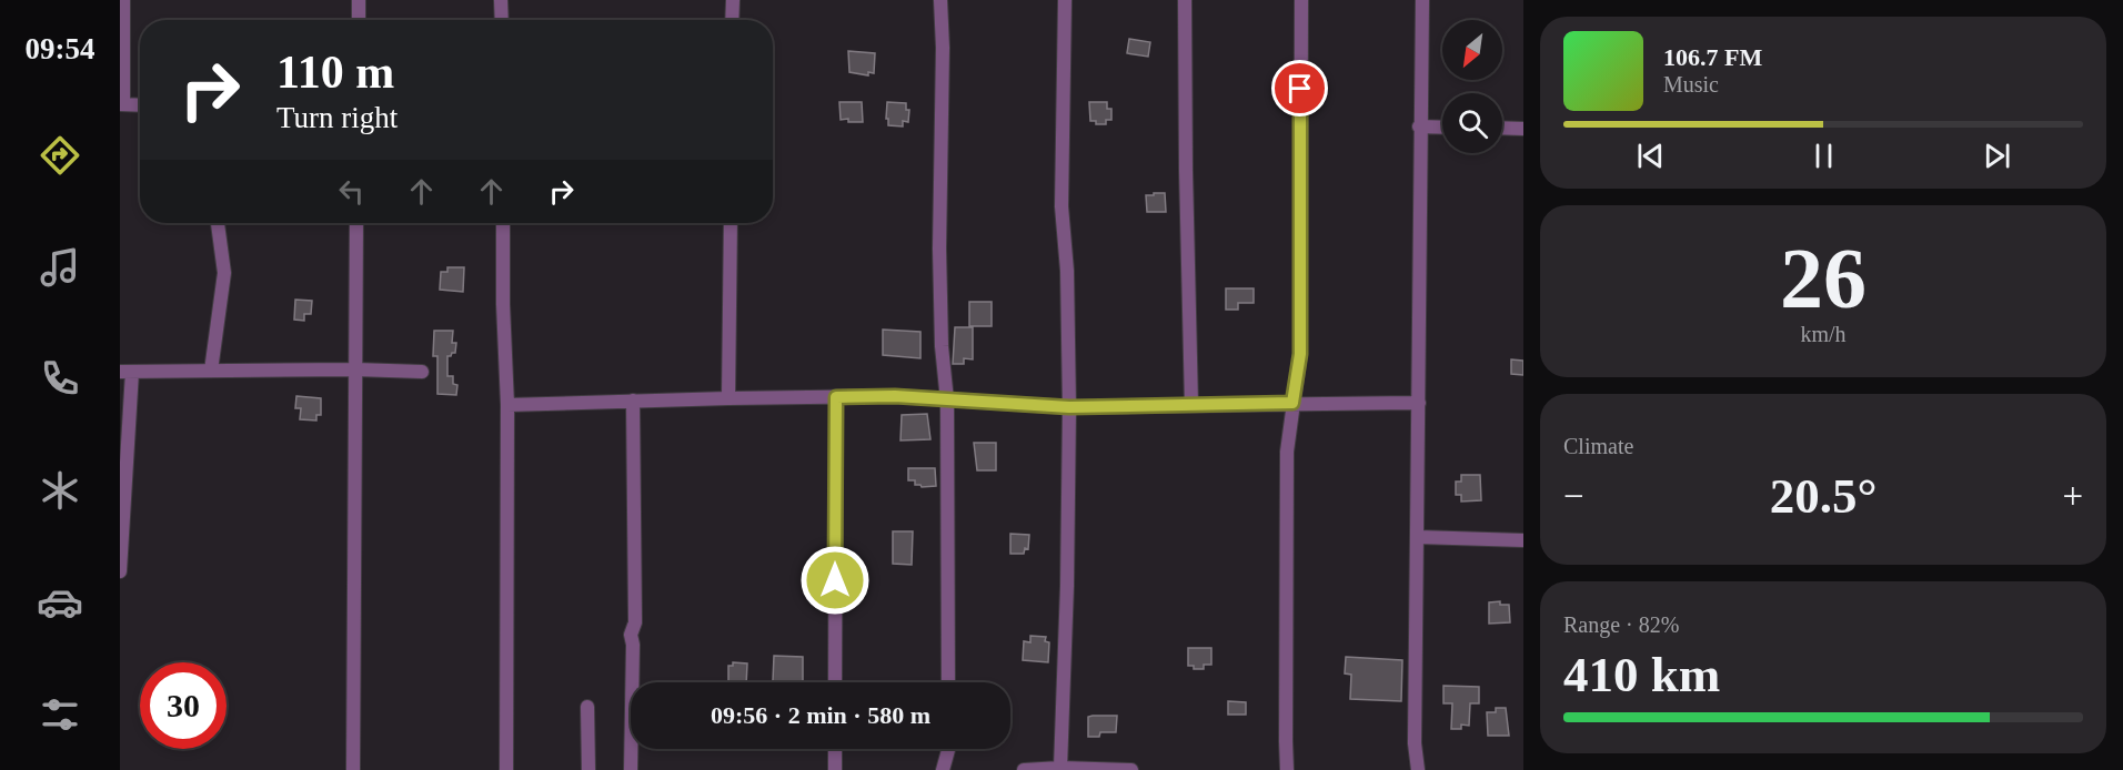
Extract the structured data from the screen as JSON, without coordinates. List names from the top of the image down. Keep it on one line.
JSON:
{"north":"bottom left","page":{"tabs":"09:54","turn":["110 m","Turn right"],"song":["106.7 FM","Music"],"tile":[["26","km/h"],"Climate",["Range · 82%","410 km"]],"heat":["−","20.5°","+"],"limit":"30","trip":"09:56 · 2 min · 580 m"}}
